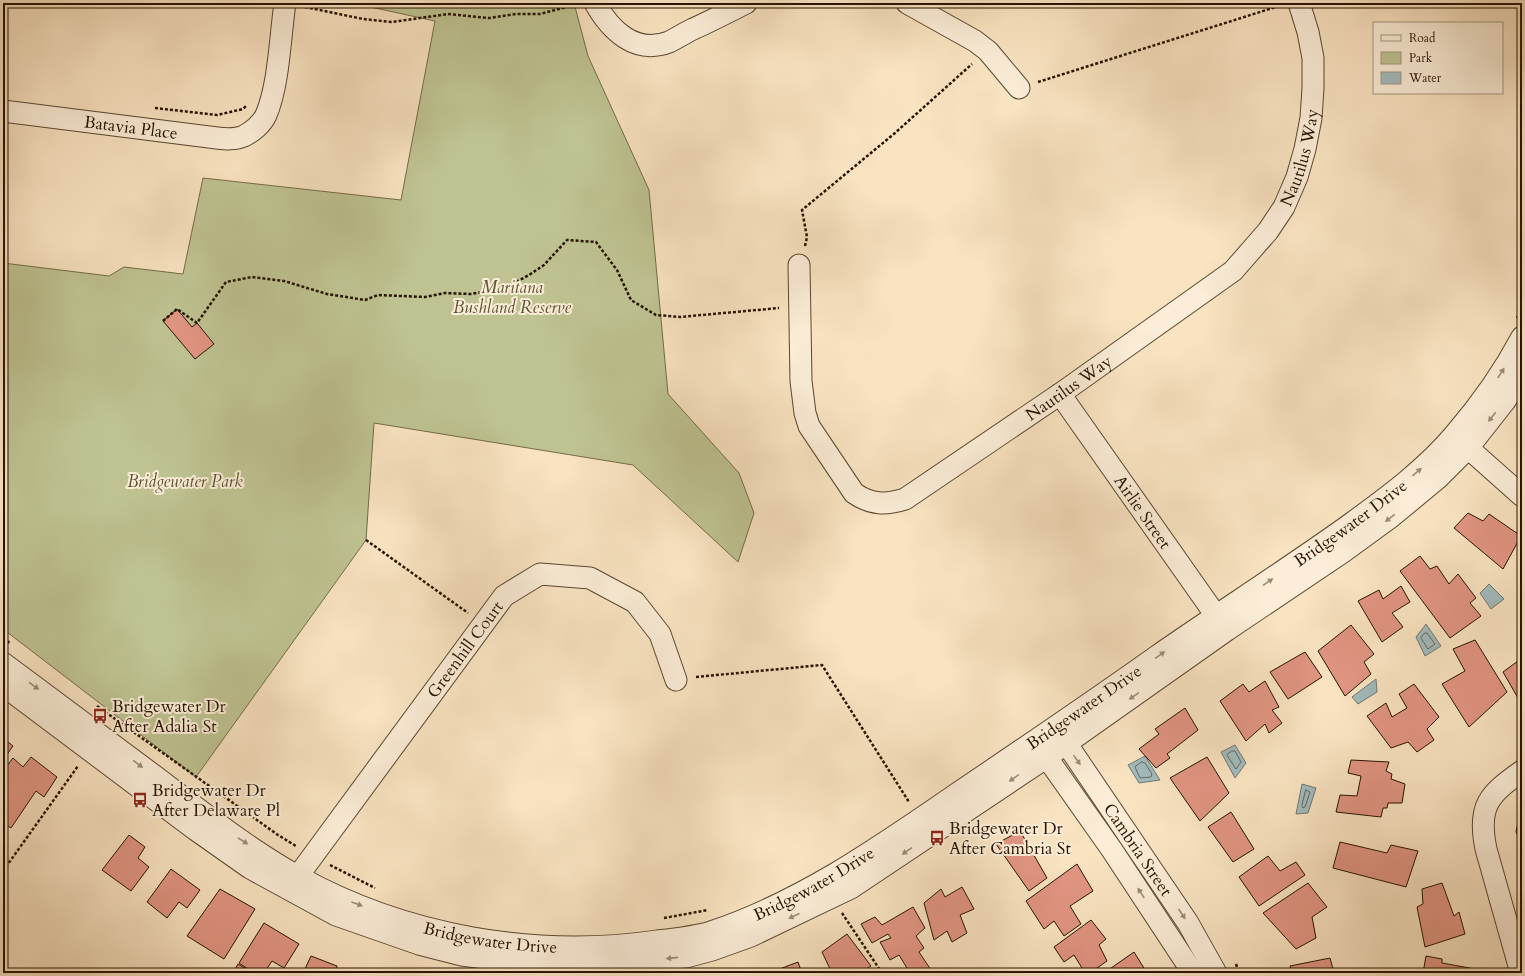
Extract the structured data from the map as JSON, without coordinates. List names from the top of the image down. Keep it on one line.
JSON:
{"streets":{"street":["Batavia Place","Nautilus Way","Airlie Street","Bridgewater Drive","Greenhill Court","Cambria Street"]},"crossings":[["Nautilus Way","Airlie Street"],["Airlie Street","Bridgewater Drive"],["Bridgewater Drive","Greenhill Court"],["Bridgewater Drive","Cambria Street"]],"parks":["Maritana Bushland Reserve","Bridgewater Park"],"places":{"bus stop":["Bridgewater Dr After Adalia St","Bridgewater Dr After Delaware Pl","Bridgewater Dr After Cambria St"]},"legend":["Road","Park","Water"]}
